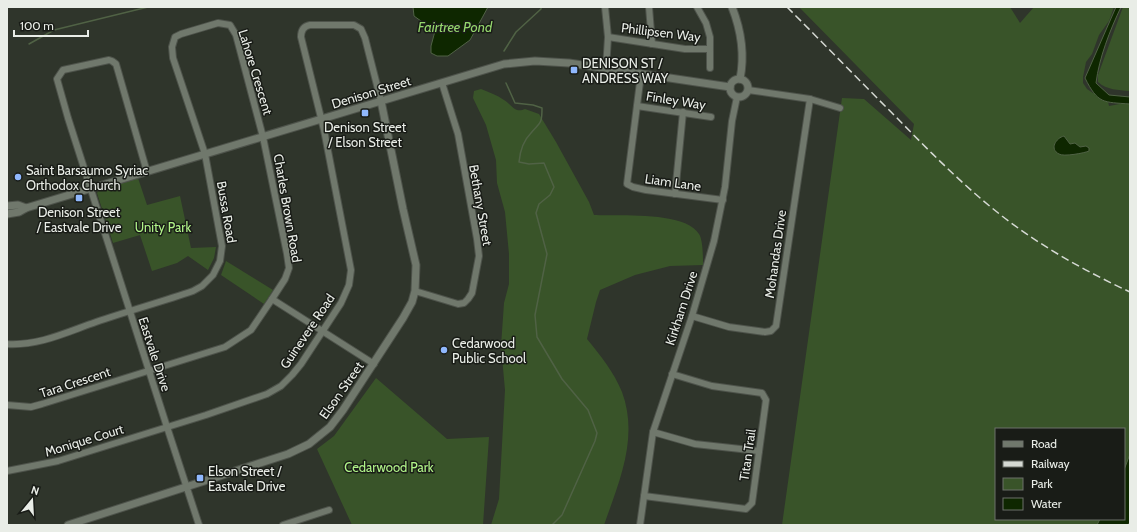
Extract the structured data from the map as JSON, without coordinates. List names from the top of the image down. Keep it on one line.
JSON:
{"streets":{"street":["Phillipsen Way","Lahore Crescent","Denison Street","Finley Way","Liam Lane","Bethany Street","Charles Brown Road","Bussa Road","Mohandas Drive","Kirkham Drive","Guinevere Road","Eastvale Drive","Tara Crescent","Elson Street","Monique Court","Titan Trail"]},"crossings":[["Lahore Crescent","Denison Street"],["Lahore Crescent","Charles Brown Road"],["Lahore Crescent","Bussa Road"],["Denison Street","Bethany Street"],["Denison Street","Charles Brown Road"],["Denison Street","Bussa Road"],["Denison Street","Kirkham Drive"],["Denison Street","Guinevere Road"],["Denison Street","Eastvale Drive"],["Denison Street","Elson Street"],["Finley Way","Liam Lane"],["Liam Lane","Kirkham Drive"],["Bethany Street","Elson Street"],["Charles Brown Road","Eastvale Drive"],["Charles Brown Road","Tara Crescent"],["Bussa Road","Eastvale Drive"],["Mohandas Drive","Kirkham Drive"],["Kirkham Drive","Titan Trail"],["Guinevere Road","Eastvale Drive"],["Guinevere Road","Elson Street"],["Guinevere Road","Monique Court"],["Eastvale Drive","Tara Crescent"],["Eastvale Drive","Elson Street"],["Eastvale Drive","Monique Court"]],"water":["Fairtree Pond"],"parks":["Unity Park","Cedarwood Park"],"places":{"transit":["DENISON ST / ANDRESS WAY","Denison Street / Elson Street","Denison Street / Eastvale Drive","Elson Street / Eastvale Drive"],"other":["Saint Barsaumo Syriac Orthodox Church","Cedarwood Public School"]},"legend":["Road","Railway","Park","Water"],"scale_bar":"100 m","north":"top"}
